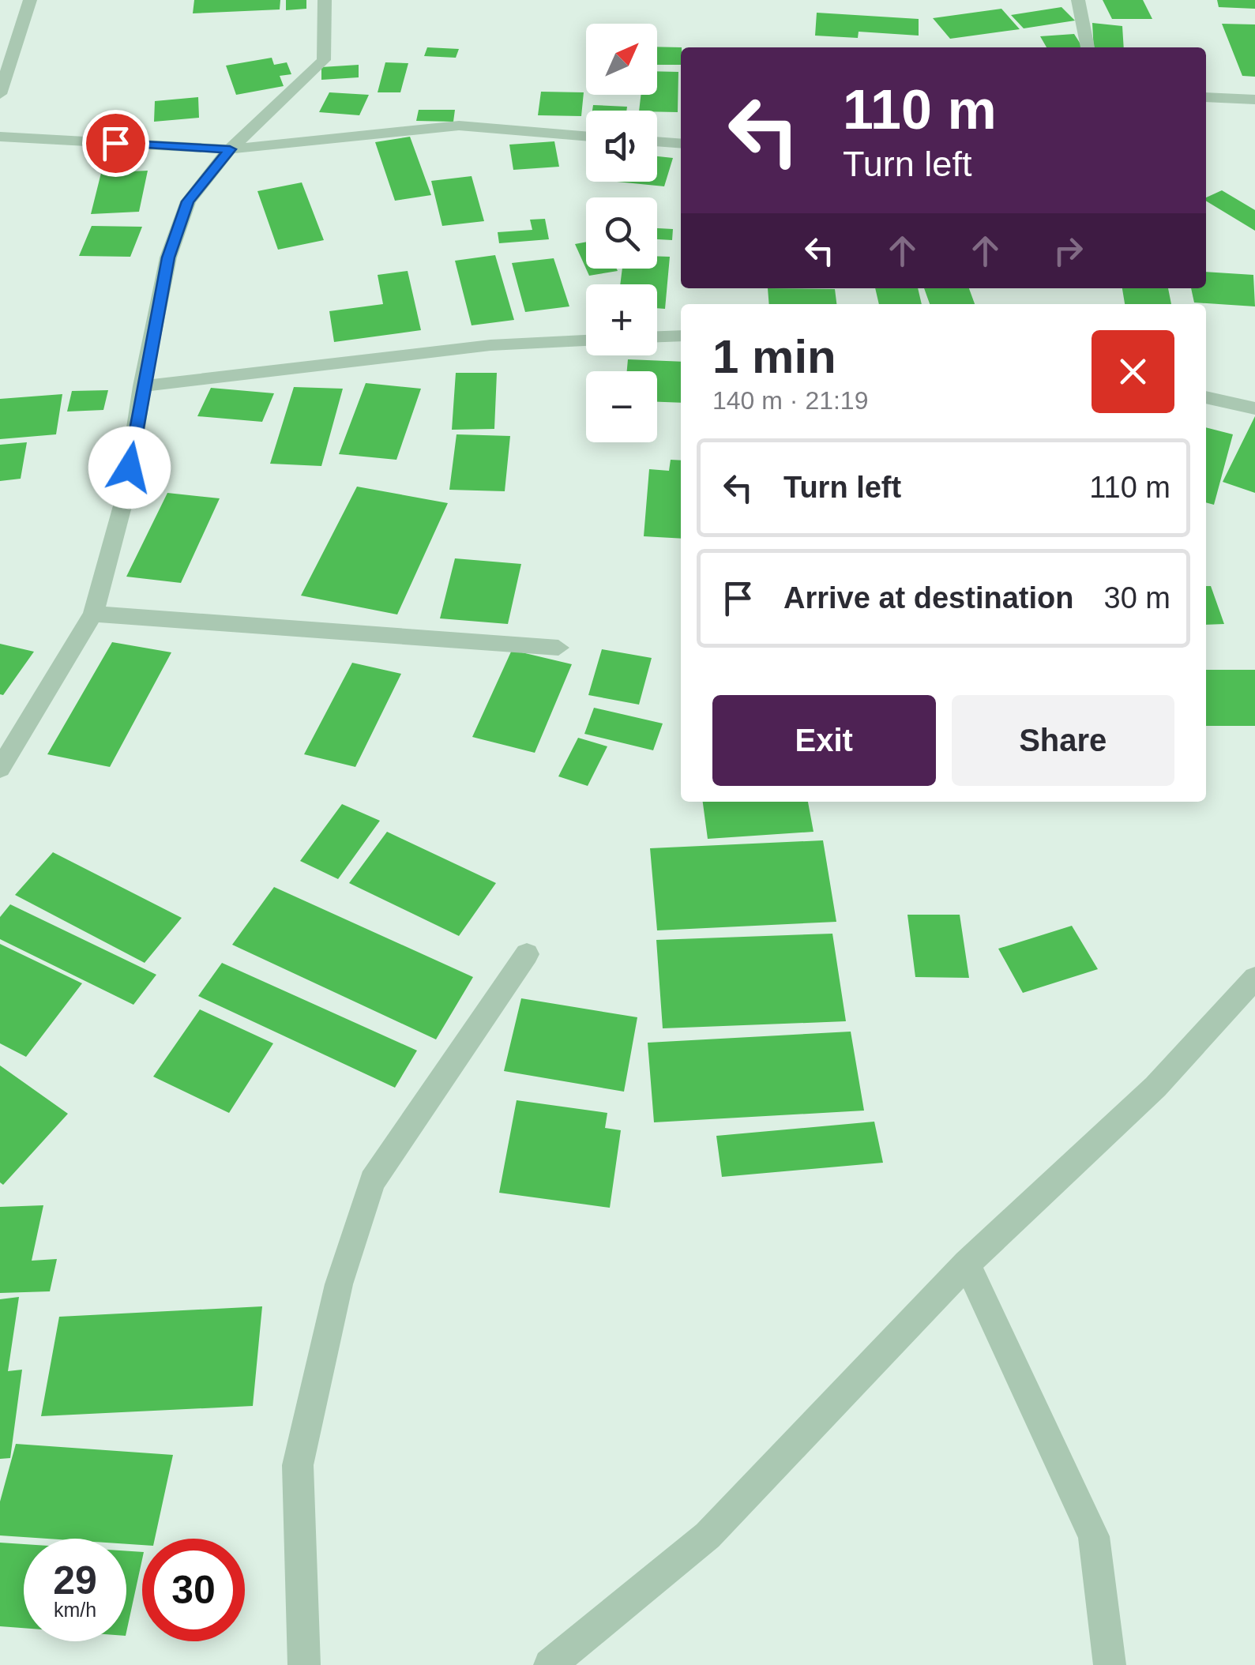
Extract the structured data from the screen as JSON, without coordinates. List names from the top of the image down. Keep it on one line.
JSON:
{"north":"top right","page":{"map_buttons":["+","−"],"turn":["110 m","Turn left"],"heading":["1 min","140 m · 21:19"],"list":[{"name":"Turn left","value":"110 m"},{"name":"Arrive at destination","value":"30 m"}],"buttons":["Exit","Share"],"speed":"29 km/h","limit":"30"}}
